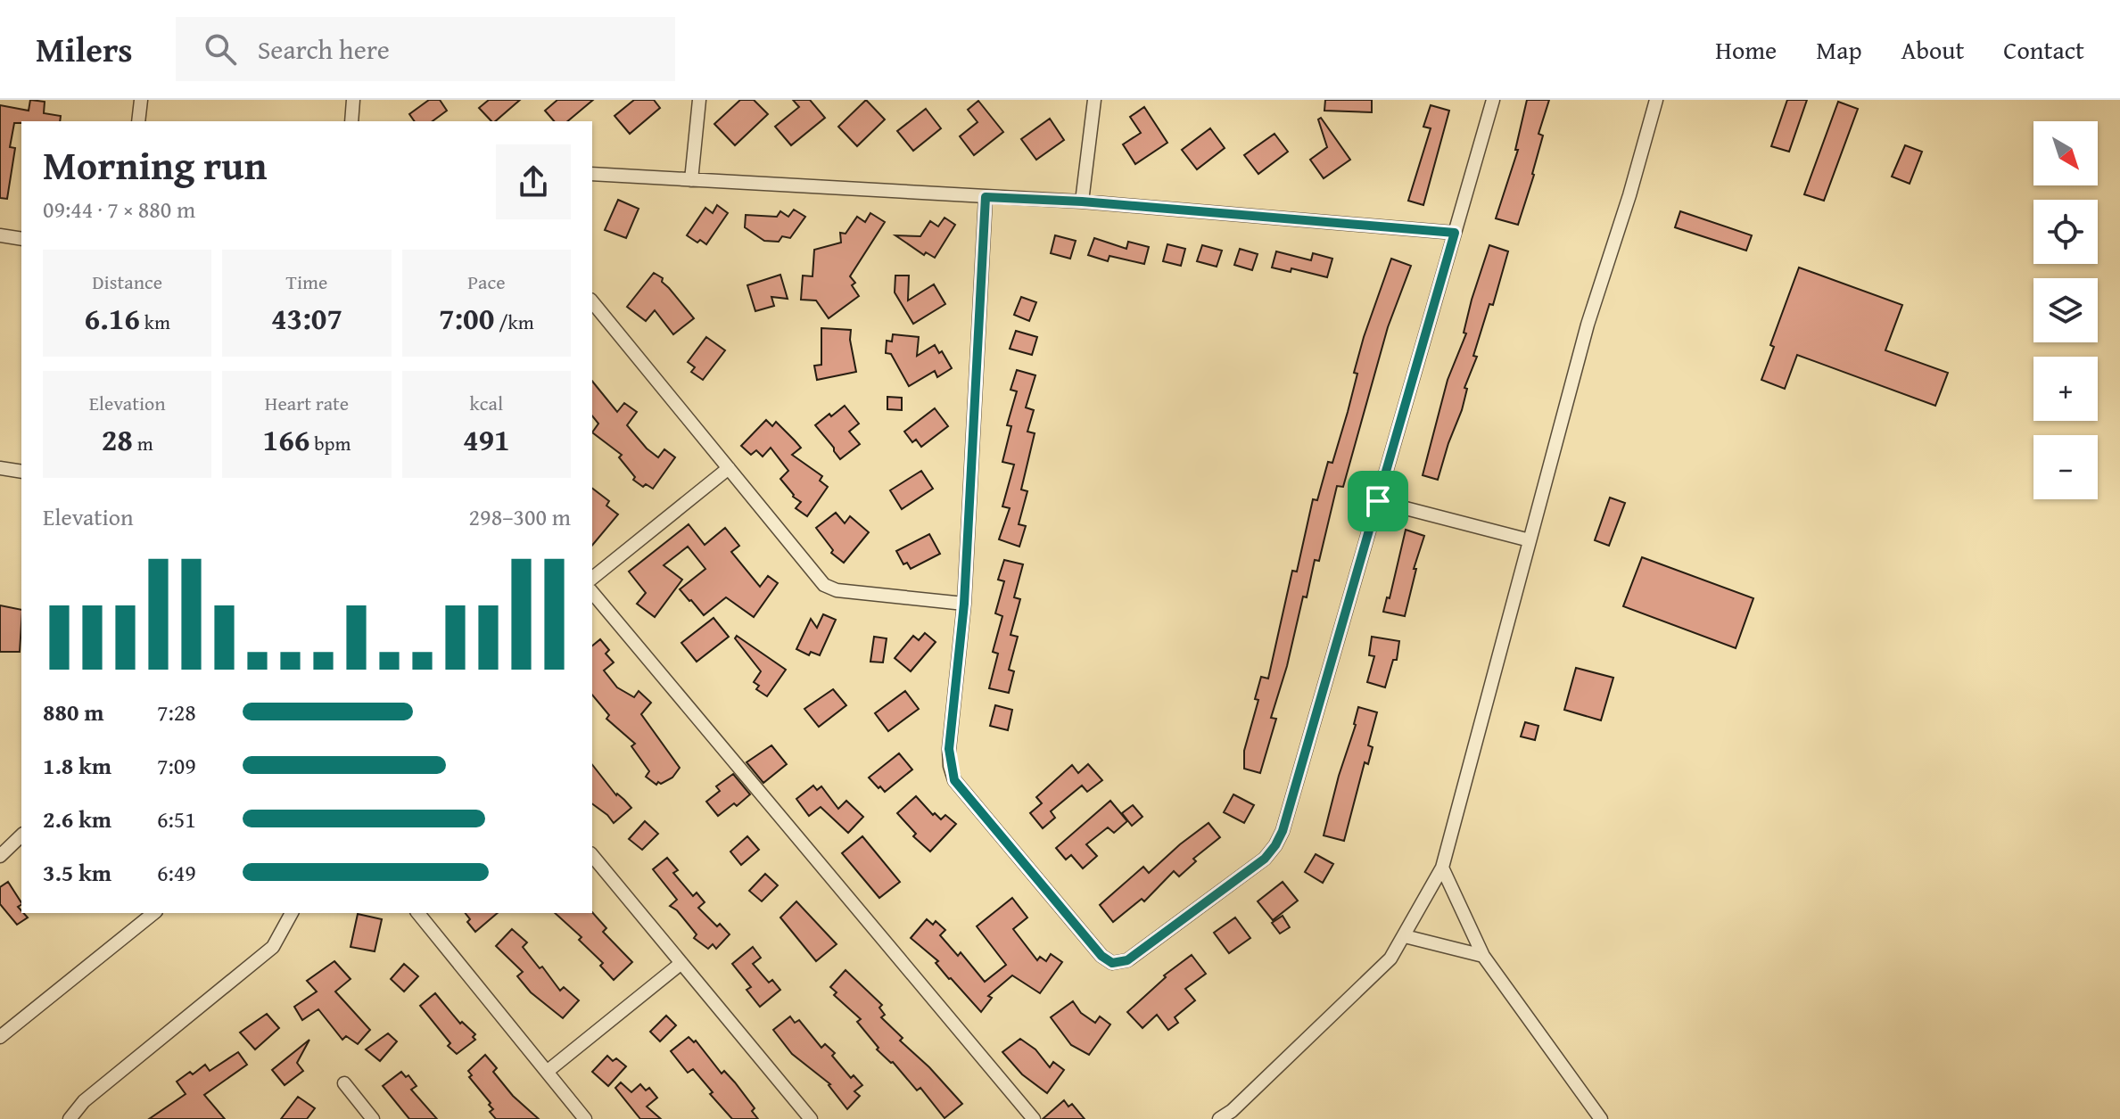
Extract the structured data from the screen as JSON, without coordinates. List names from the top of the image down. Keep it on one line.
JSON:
{"north":"bottom right","page":{"header":"Milers","search":"Search here","nav":["Home","Map","About","Contact"],"map_buttons":["+","−"],"heading":["Morning run","09:44 · 7 × 880 m"],"stats":[["Distance","6.16 km"],["Time","43:07"],["Pace","7:00 /km"],["Elevation","28 m"],["Heart rate","166 bpm"],["kcal","491"]],"chart":["Elevation","298–300 m"],"list":[{"name":"880 m","note":"7:28"},{"name":"1.8 km","note":"7:09"},{"name":"2.6 km","note":"6:51"},{"name":"3.5 km","note":"6:49"}]}}
